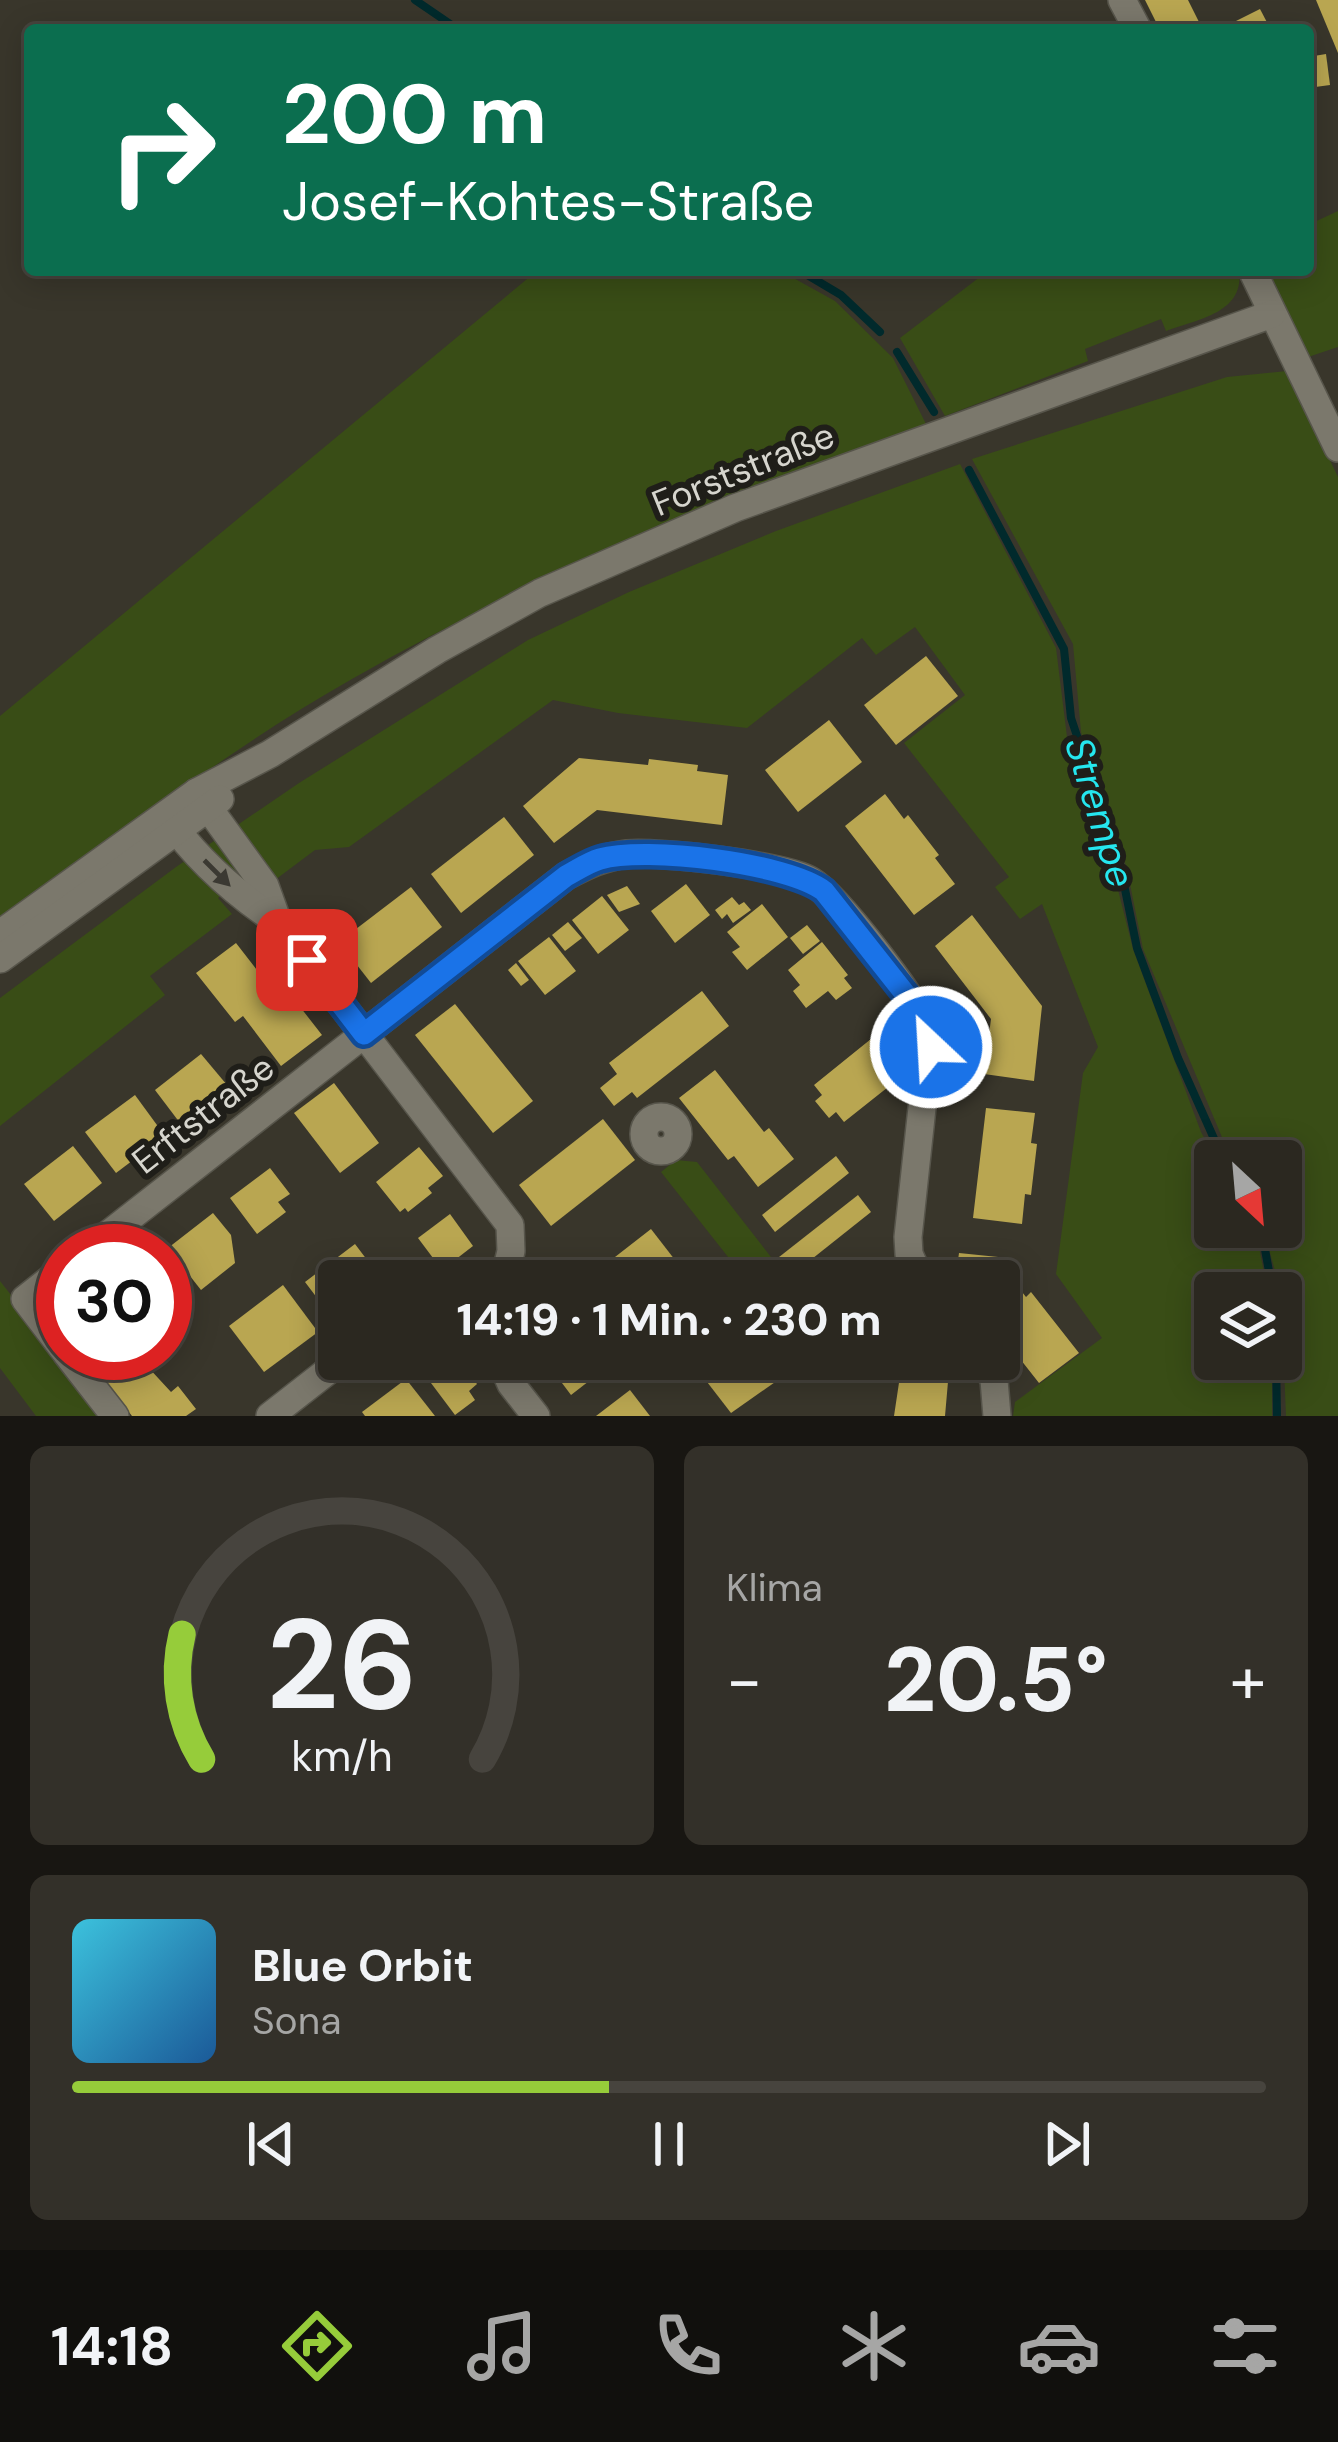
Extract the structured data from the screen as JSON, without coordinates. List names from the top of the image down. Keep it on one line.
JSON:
{"streets":{"street":["Forststraße","Erftstraße"]},"water":["Strempe"],"north":"bottom right","page":{"turn":["200 m","Josef-Kohtes-Straße"],"limit":"30","trip":"14:19 · 1 Min. · 230 m","tile":"Klima","heat":["−","20.5°","+"],"song":["Blue Orbit","Sona"],"tabs":"14:18","gauge":["26","km/h"]}}
